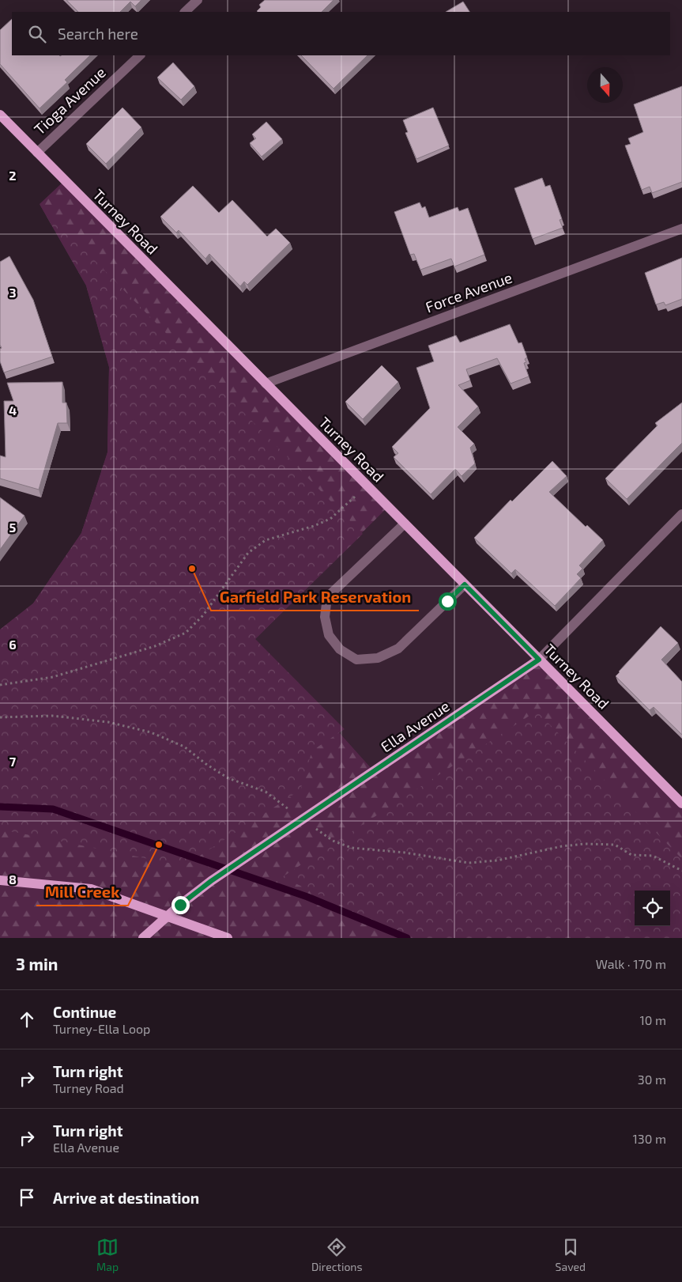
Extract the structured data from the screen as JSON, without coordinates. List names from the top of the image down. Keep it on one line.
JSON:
{"streets":{"main road":["Turney Road","Ella Avenue"],"street":["Tioga Avenue","Force Avenue"]},"crossings":[["Tioga Avenue","Turney Road"],["Turney Road","Force Avenue"],["Turney Road","Ella Avenue"]],"places":["Garfield Park Reservation","Mill Creek"],"north":"bottom","page":{"search":"Search here","heading":["3 min","Walk · 170 m"],"list":[["Continue","Turney-Ella Loop","10 m"],["Turn right","Turney Road","30 m"],["Turn right","Ella Avenue","130 m"],"Arrive at destination"],"nav":["Map","Directions","Saved"]},"grid":{"rows":["2","3","4","5","6","7","8"]}}
